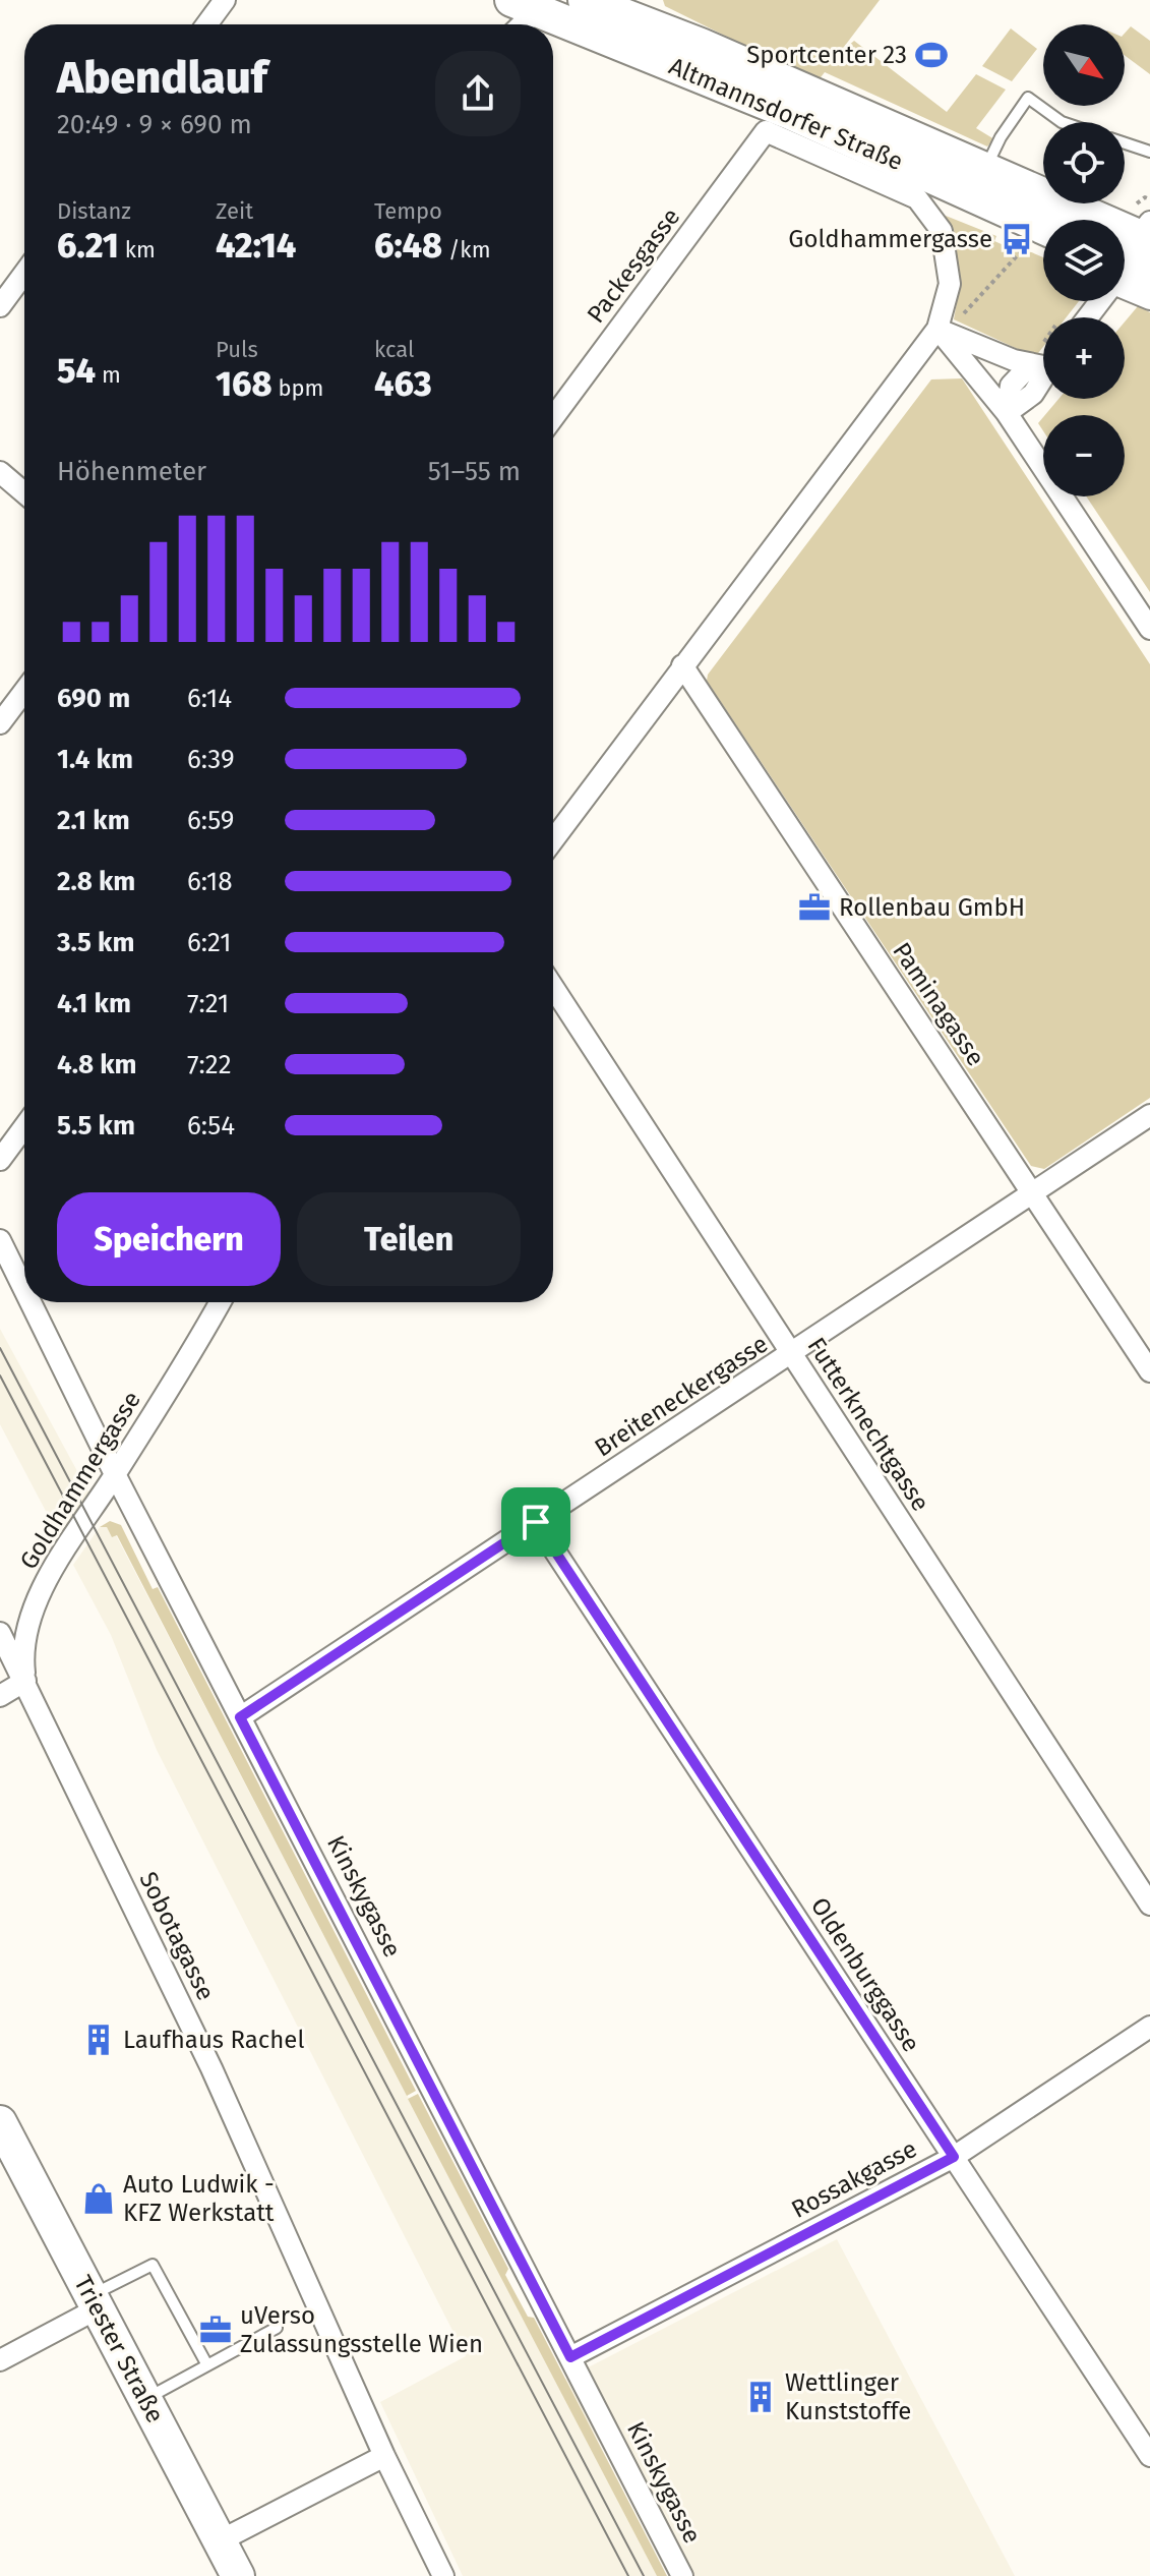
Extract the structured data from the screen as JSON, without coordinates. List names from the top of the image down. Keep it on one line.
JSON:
{"streets":{"main road":["Altmannsdorfer Straße","Triester Straße"],"street":["Packesgasse","Paminagasse","Breiteneckergasse","Futterknechtgasse","Goldhammergasse","Kinskygasse","Sobotagasse","Oldenburggasse","Rossakgasse"]},"crossings":[["Altmannsdorfer Straße","Packesgasse"],["Paminagasse","Breiteneckergasse"],["Breiteneckergasse","Futterknechtgasse"],["Breiteneckergasse","Kinskygasse"],["Breiteneckergasse","Oldenburggasse"],["Goldhammergasse","Kinskygasse"],["Goldhammergasse","Sobotagasse"],["Kinskygasse","Rossakgasse"],["Oldenburggasse","Rossakgasse"]],"places":{"sports":["Sportcenter 23"],"bus stop":["Goldhammergasse"],"office":["Rollenbau GmbH","uVerso Zulassungsstelle Wien"],"building":["Laufhaus Rachel","Wettlinger Kunststoffe"],"shop":["Auto Ludwik - KFZ Werkstatt"]},"north":"bottom right","page":{"map_buttons":["+","−"],"heading":["Abendlauf","20:49 · 9 × 690 m"],"stats":[["Distanz","6.21 km"],["Zeit","42:14"],["Tempo","6:48 /km"],["54 m"],["Puls","168 bpm"],["kcal","463"]],"chart":["Höhenmeter","51–55 m"],"list":[{"name":"690 m","note":"6:14"},{"name":"1.4 km","note":"6:39"},{"name":"2.1 km","note":"6:59"},{"name":"2.8 km","note":"6:18"},{"name":"3.5 km","note":"6:21"},{"name":"4.1 km","note":"7:21"},{"name":"4.8 km","note":"7:22"},{"name":"5.5 km","note":"6:54"}],"buttons":["Speichern","Teilen"]}}
